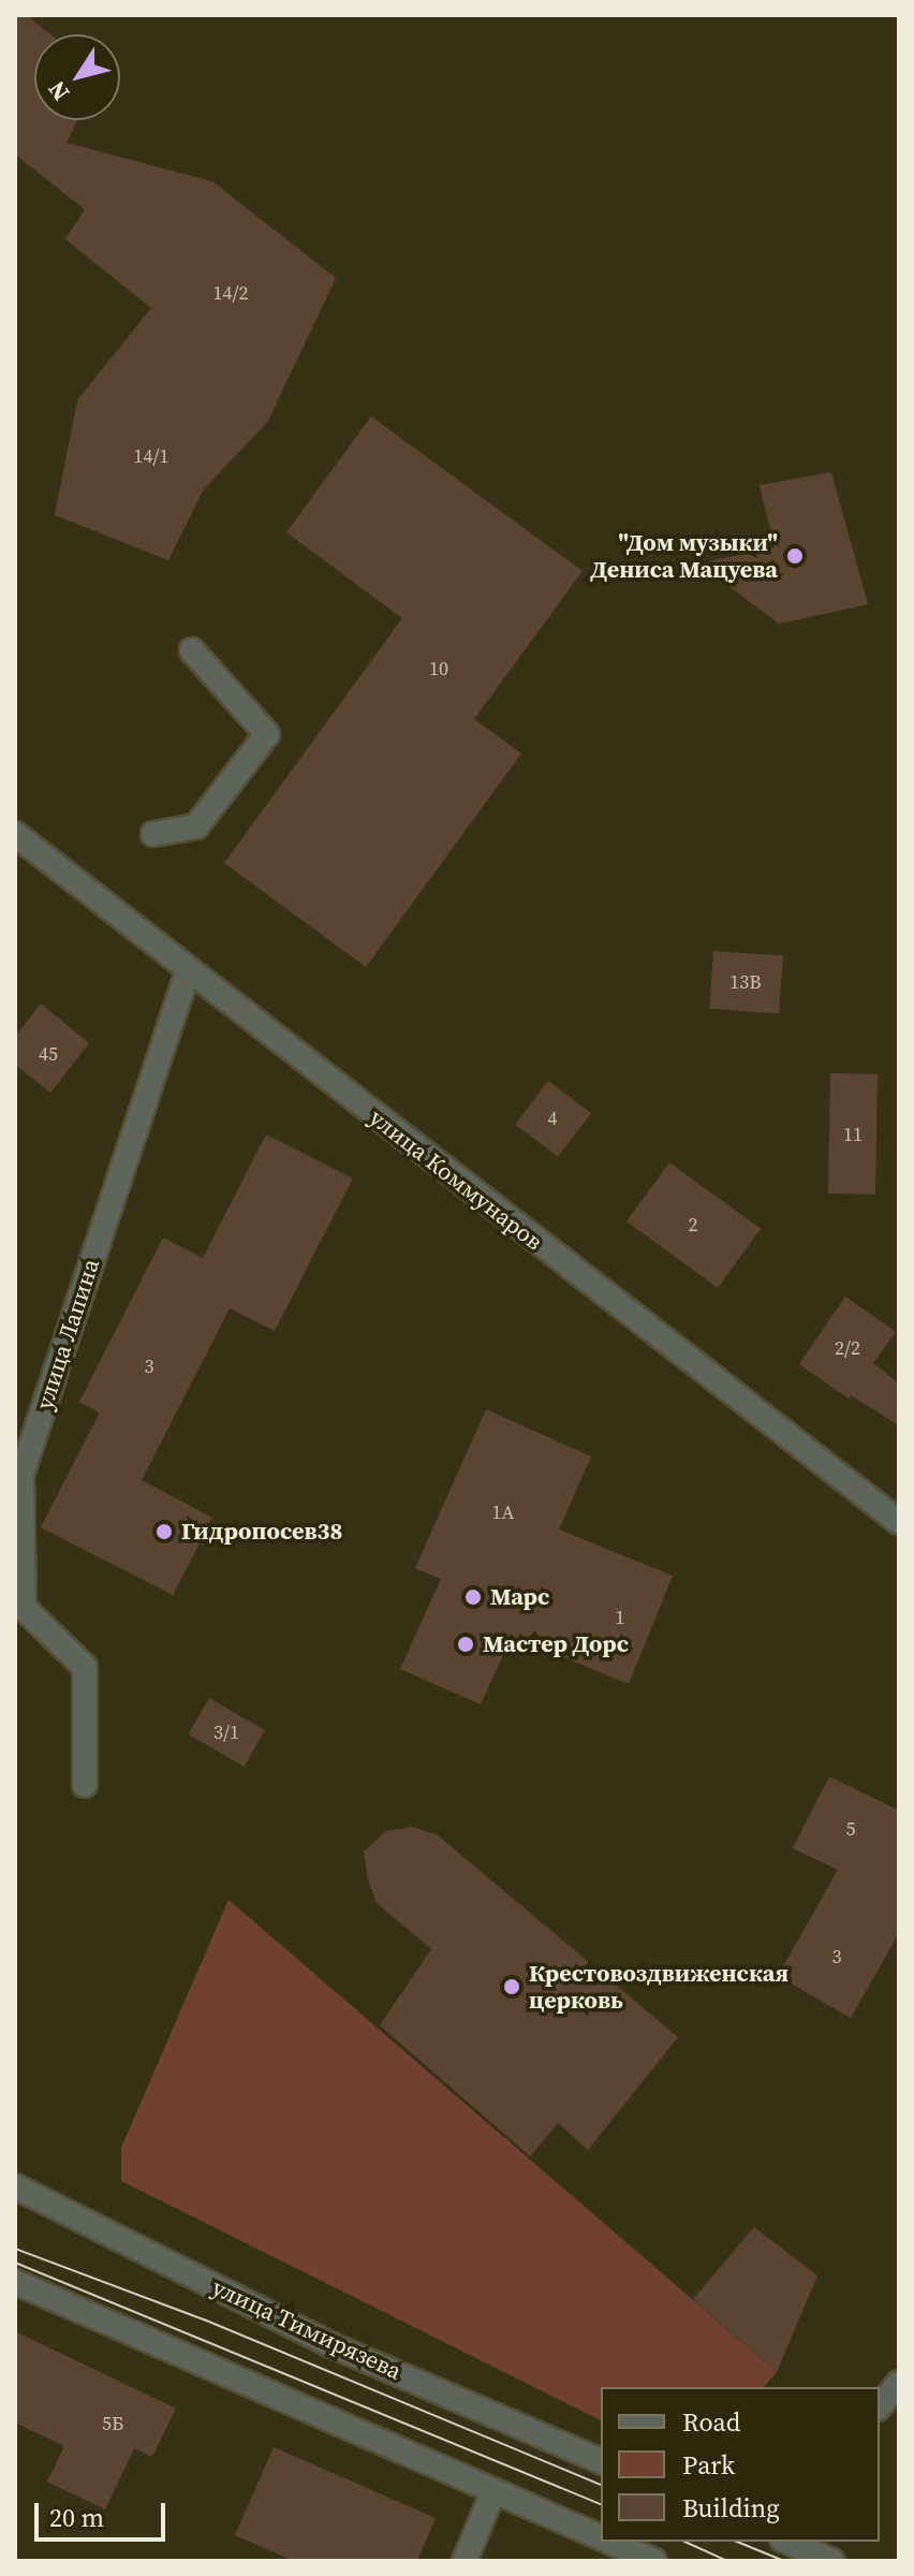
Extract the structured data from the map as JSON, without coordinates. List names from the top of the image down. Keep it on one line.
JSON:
{"streets":{"street":["улица Коммунаров","улица Лапина","улица Тимирязева"]},"crossings":[["улица Коммунаров","улица Лапина"]],"places":["\"Дом музыки\" Дениса Мацуева","Гидропосев38","Марс","Мастер Дорс","Крестовоздвиженская церковь"],"house_numbers":["14/2","14/1","10","13В","45","4","11","2","2/2","3","1А","1","3/1","5","3","5Б"],"legend":["Road","Park","Building"],"scale_bar":"20 m","north":"bottom left"}
